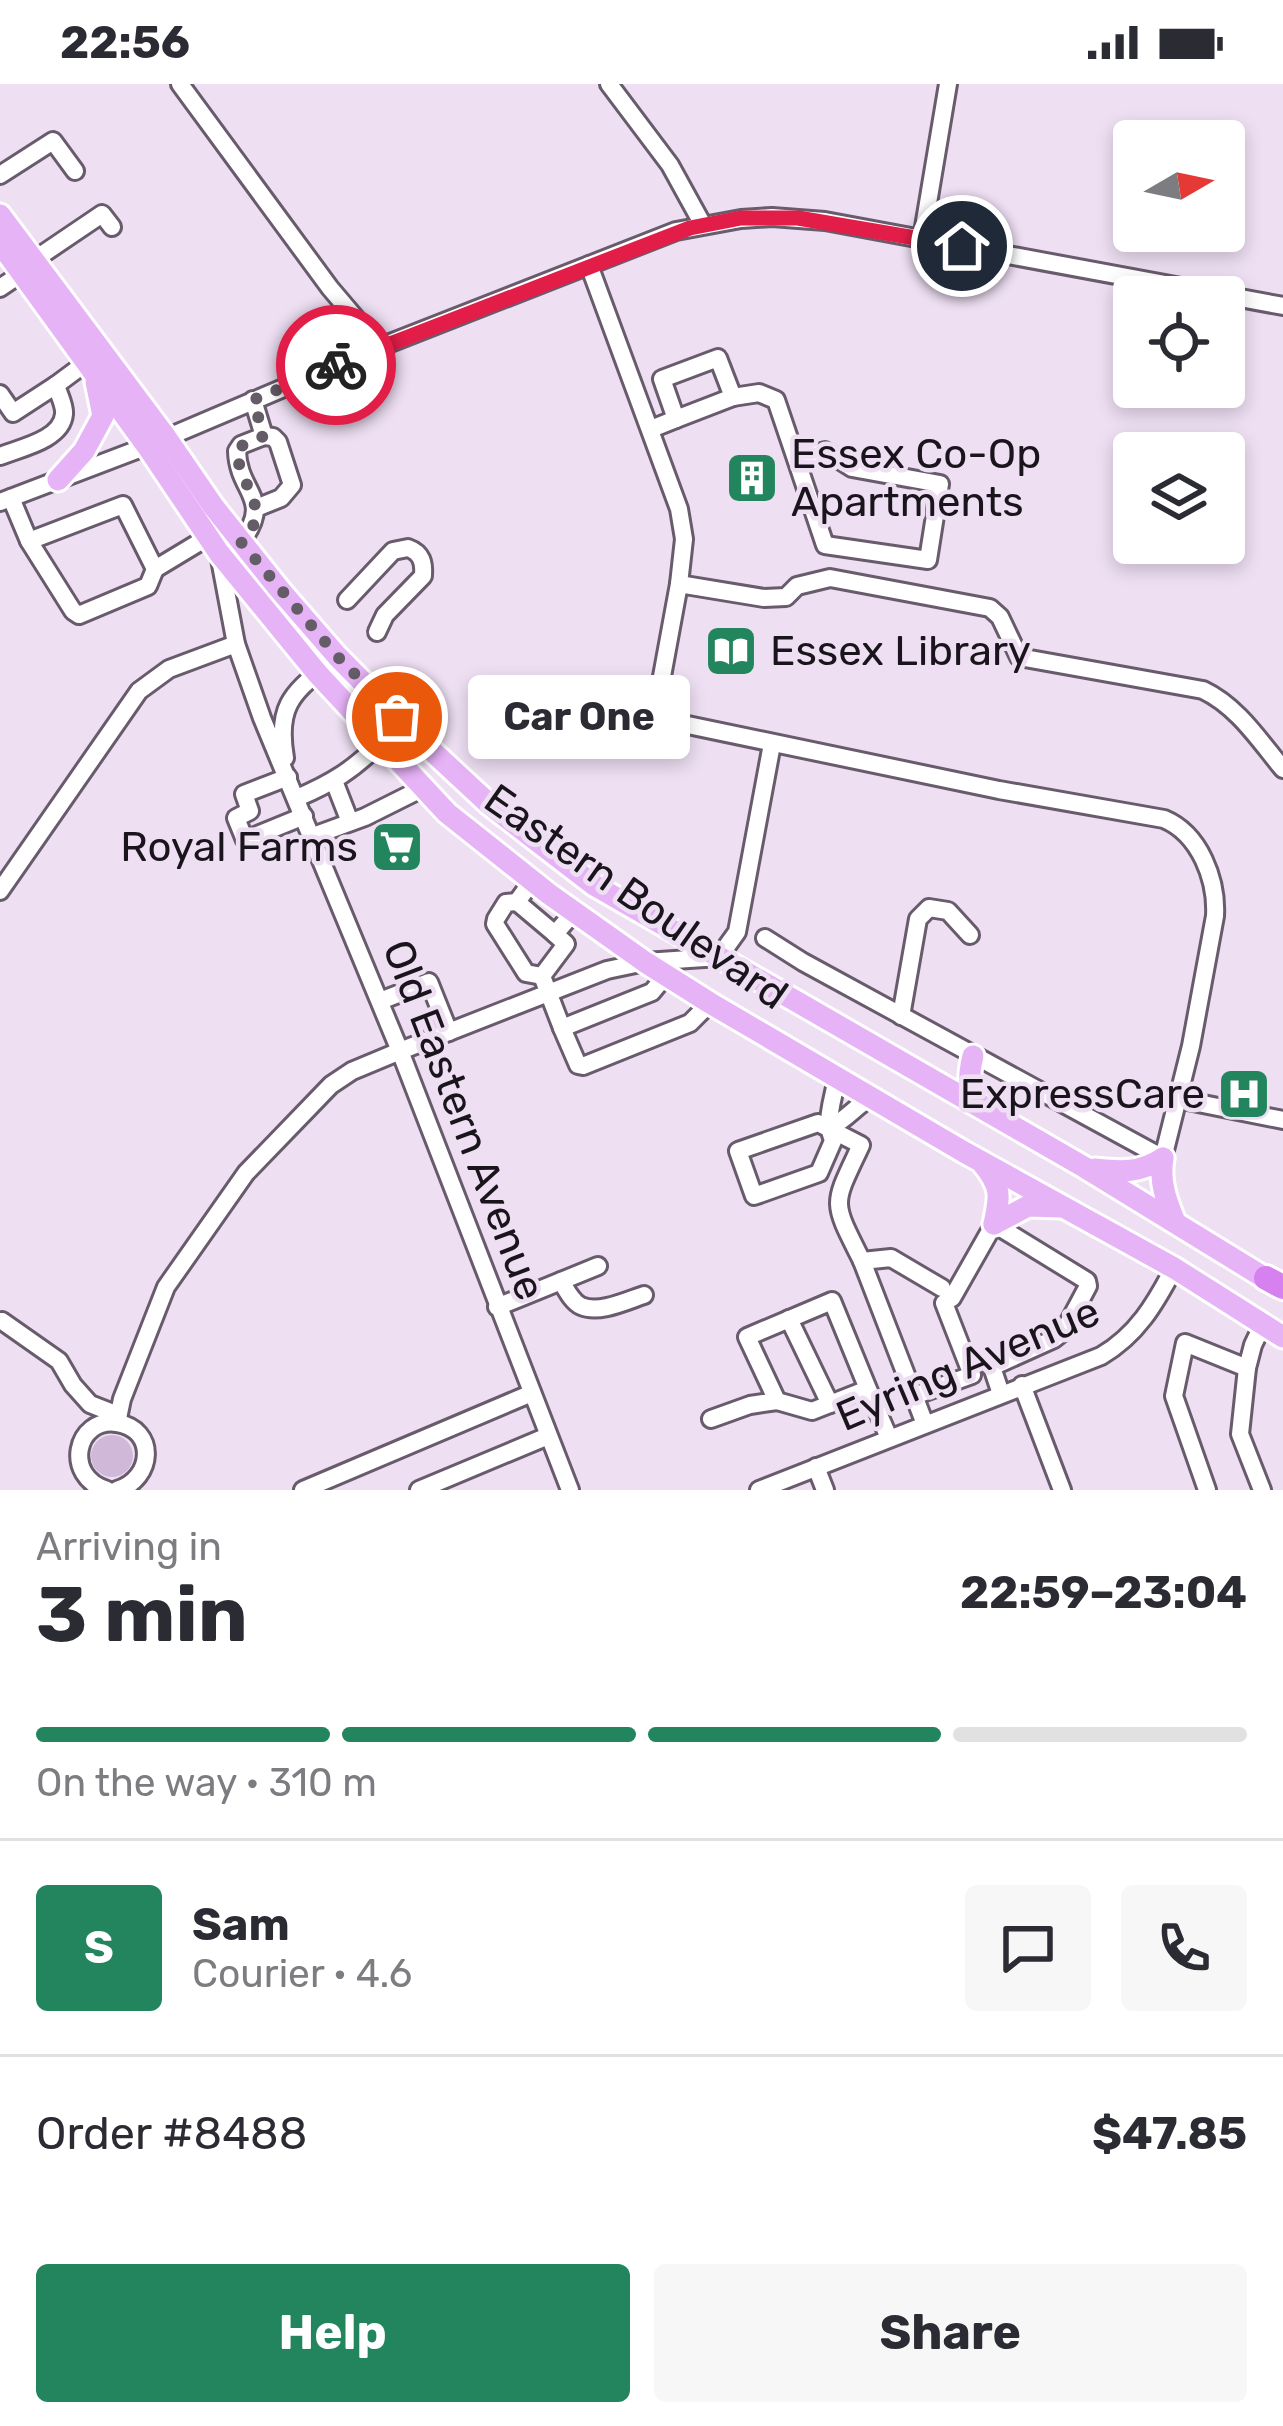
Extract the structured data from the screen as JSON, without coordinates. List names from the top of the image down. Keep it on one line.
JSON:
{"streets":{"main road":["Eastern Boulevard"],"street":["Old Eastern Avenue","Eyring Avenue"]},"crossings":[["Eastern Boulevard","Old Eastern Avenue"],["Eastern Boulevard","Eyring Avenue"]],"places":{"building":["Essex Co-Op Apartments"],"library":["Essex Library"],"other":["Car One"],"supermarket":["Royal Farms"],"hospital":["ExpressCare"]},"north":"right","page":{"status":"22:56","bubble":"Car One","heading":["3 min","Arriving in","22:59–23:04"],"panel":["Sam","Courier · 4.6","Order #8488","$47.85"],"bar":"On the way · 310 m","round":"S","buttons":["Help","Share"]}}
